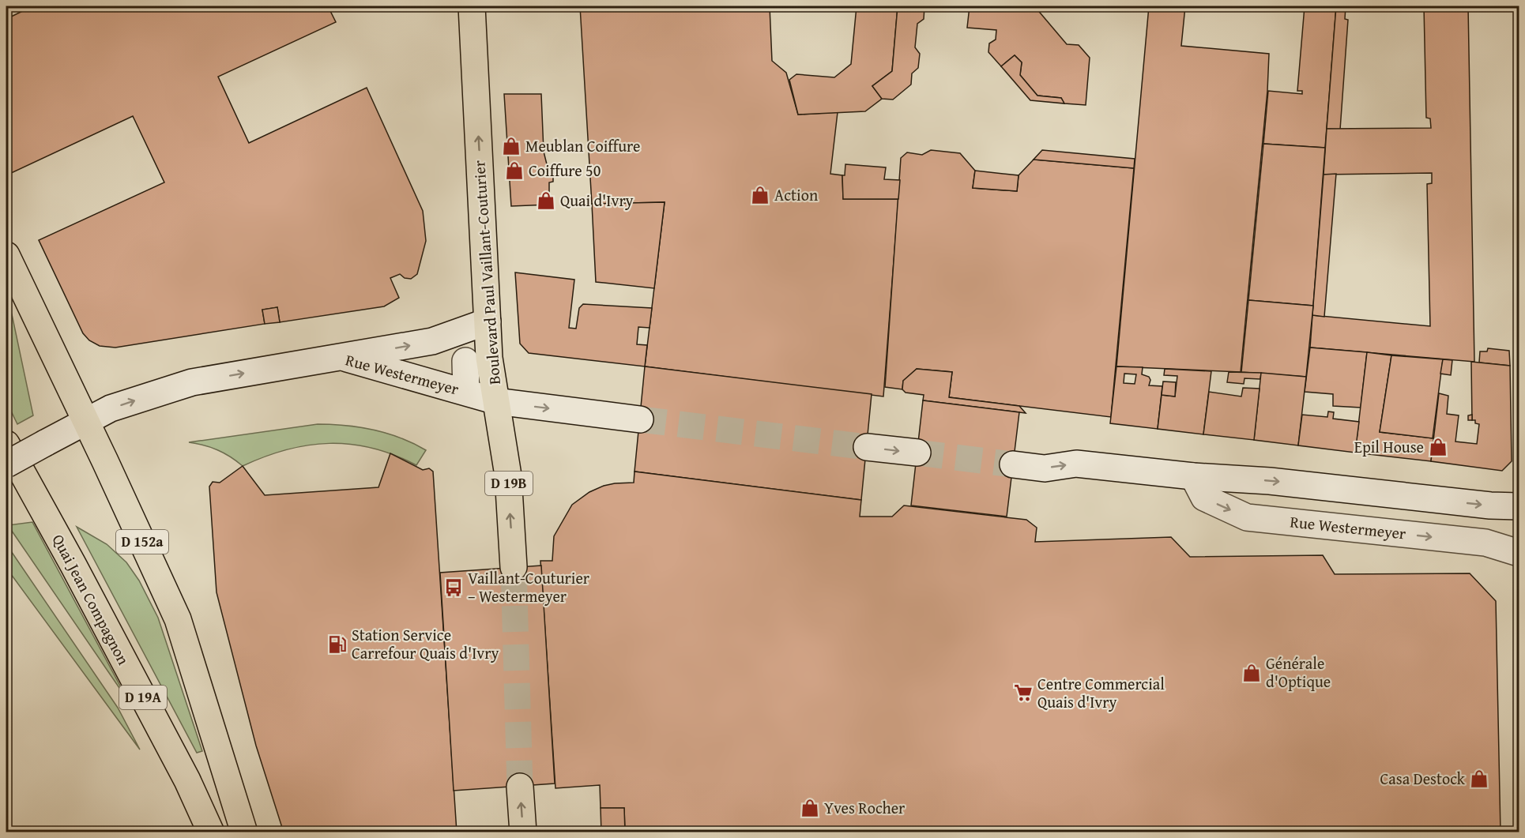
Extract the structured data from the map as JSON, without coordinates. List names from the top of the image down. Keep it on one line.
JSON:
{"streets":{"main road":["Boulevard Paul Vaillant-Couturier","Rue Westermeyer","D 19B","D 152a","Quai Jean Compagnon","D 19A"]},"crossings":[["Boulevard Paul Vaillant-Couturier","Rue Westermeyer"],["Rue Westermeyer","D 152a"]],"one_way":["Boulevard Paul Vaillant-Couturier"],"places":{"shop":["Meublan Coiffure","Coiffure 50","Action","Quai d'Ivry","Epil House","Générale d'Optique","Casa Destock","Yves Rocher"],"bus stop":["Vaillant-Couturier – Westermeyer"],"fuel station":["Station Service Carrefour Quais d'Ivry"],"supermarket":["Centre Commercial Quais d'Ivry"]}}
